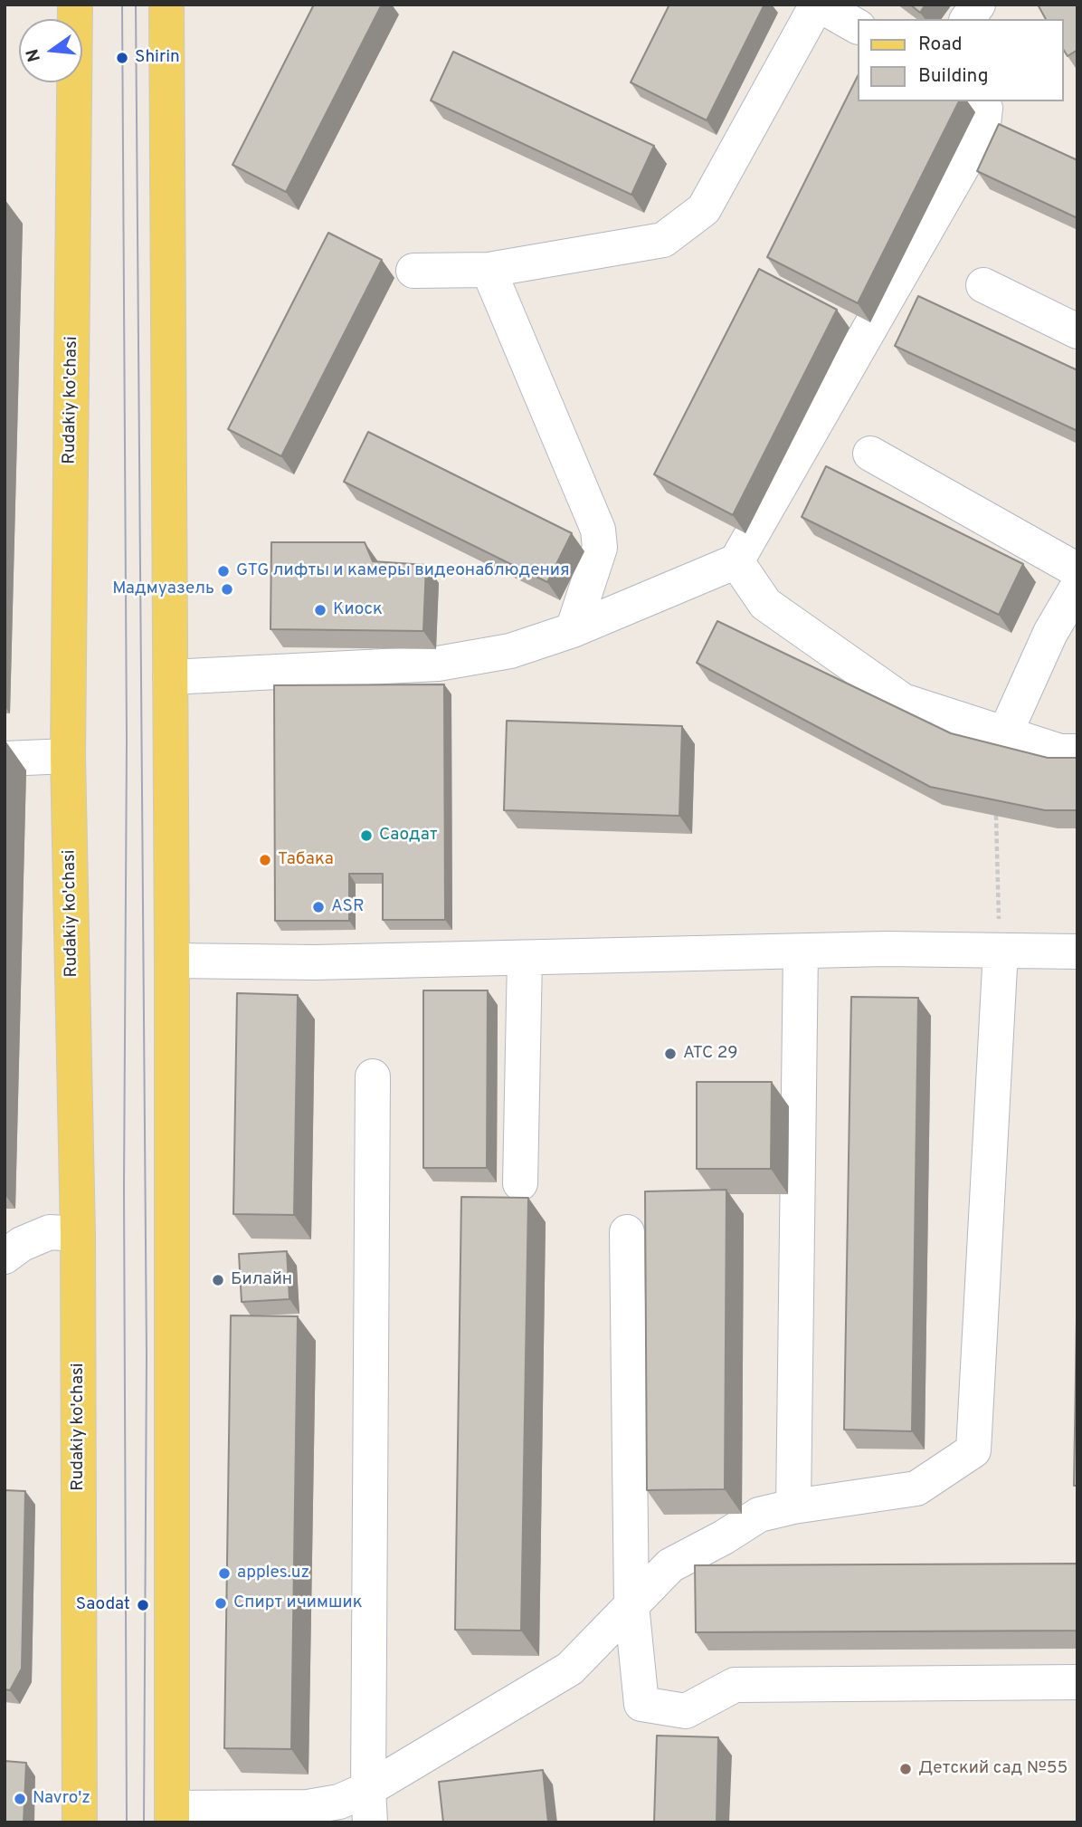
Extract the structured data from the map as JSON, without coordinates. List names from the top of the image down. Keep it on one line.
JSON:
{"streets":{"main road":["Rudakiy ko'chasi"]},"places":["Shirin","GTG лифты и камеры видеонаблюдения","Мадмуазель","Киоск","Саодат","Табака","ASR","АТС 29","Билайн","apples.uz","Спирт ичимшик","Saodat","Детский сад №55","Navro'z"],"legend":["Road","Building"],"north":"left"}
